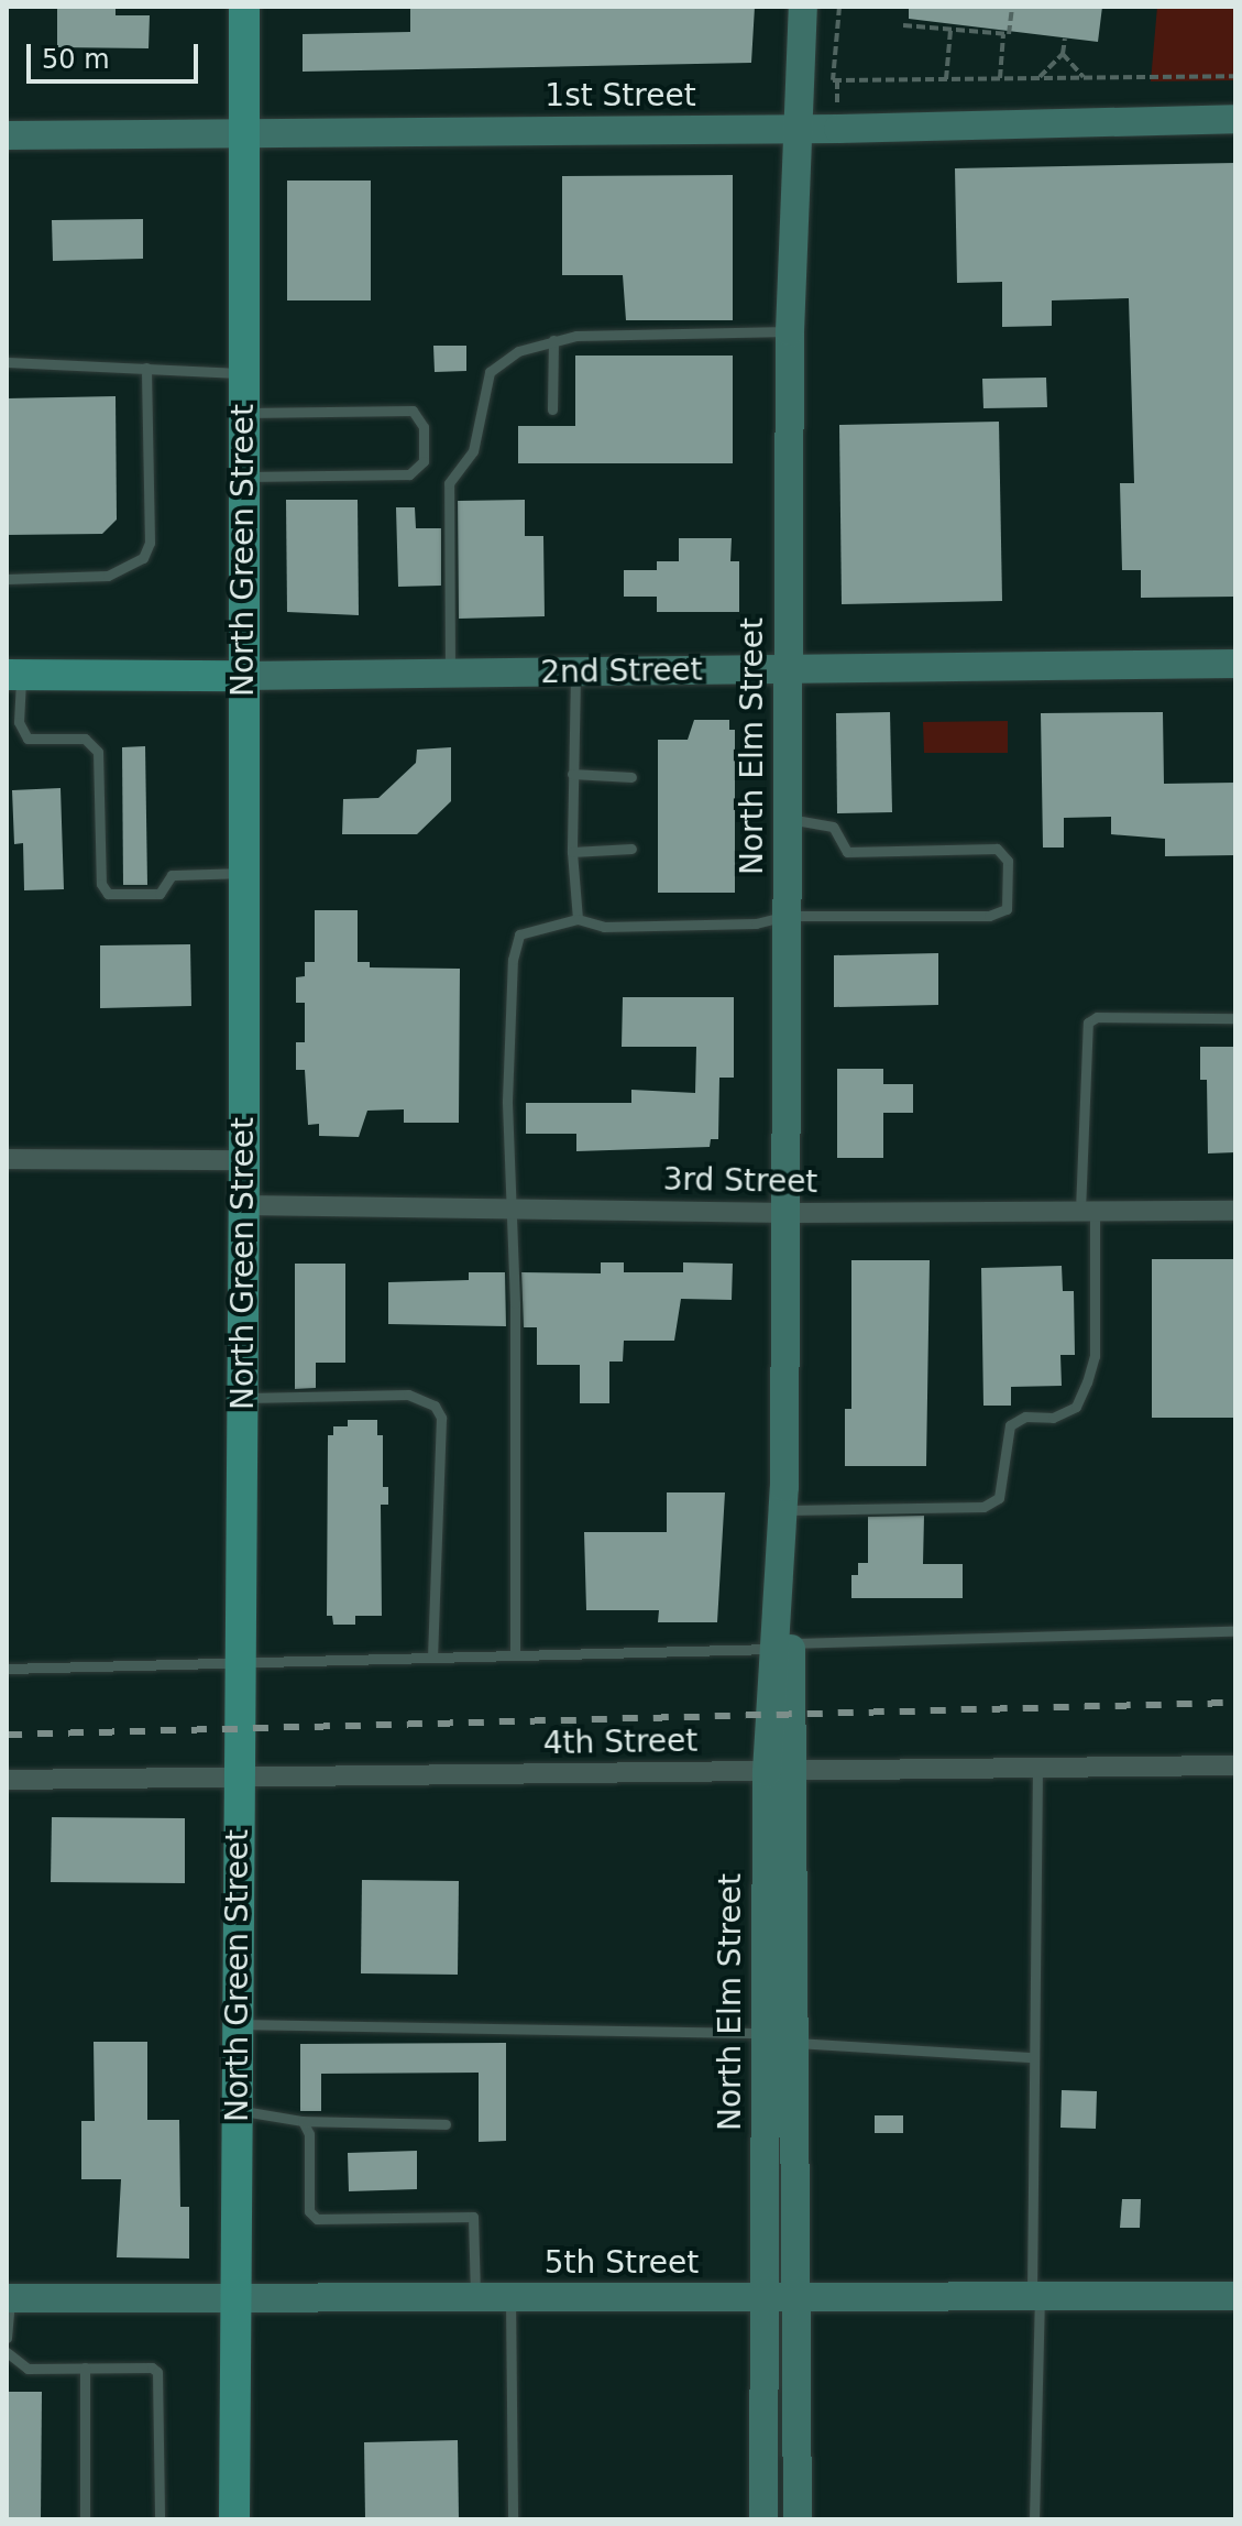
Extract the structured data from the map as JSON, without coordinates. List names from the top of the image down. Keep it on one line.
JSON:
{"streets":{"main road":["North Green Street","2nd Street"],"street":["1st Street","North Elm Street","3rd Street","4th Street","5th Street"]},"crossings":[["1st Street","North Green Street"],["1st Street","North Elm Street"],["North Green Street","2nd Street"],["North Green Street","3rd Street"],["North Green Street","4th Street"],["North Green Street","5th Street"],["2nd Street","North Elm Street"],["North Elm Street","3rd Street"],["North Elm Street","4th Street"],["North Elm Street","5th Street"]],"scale_bar":"50 m"}
